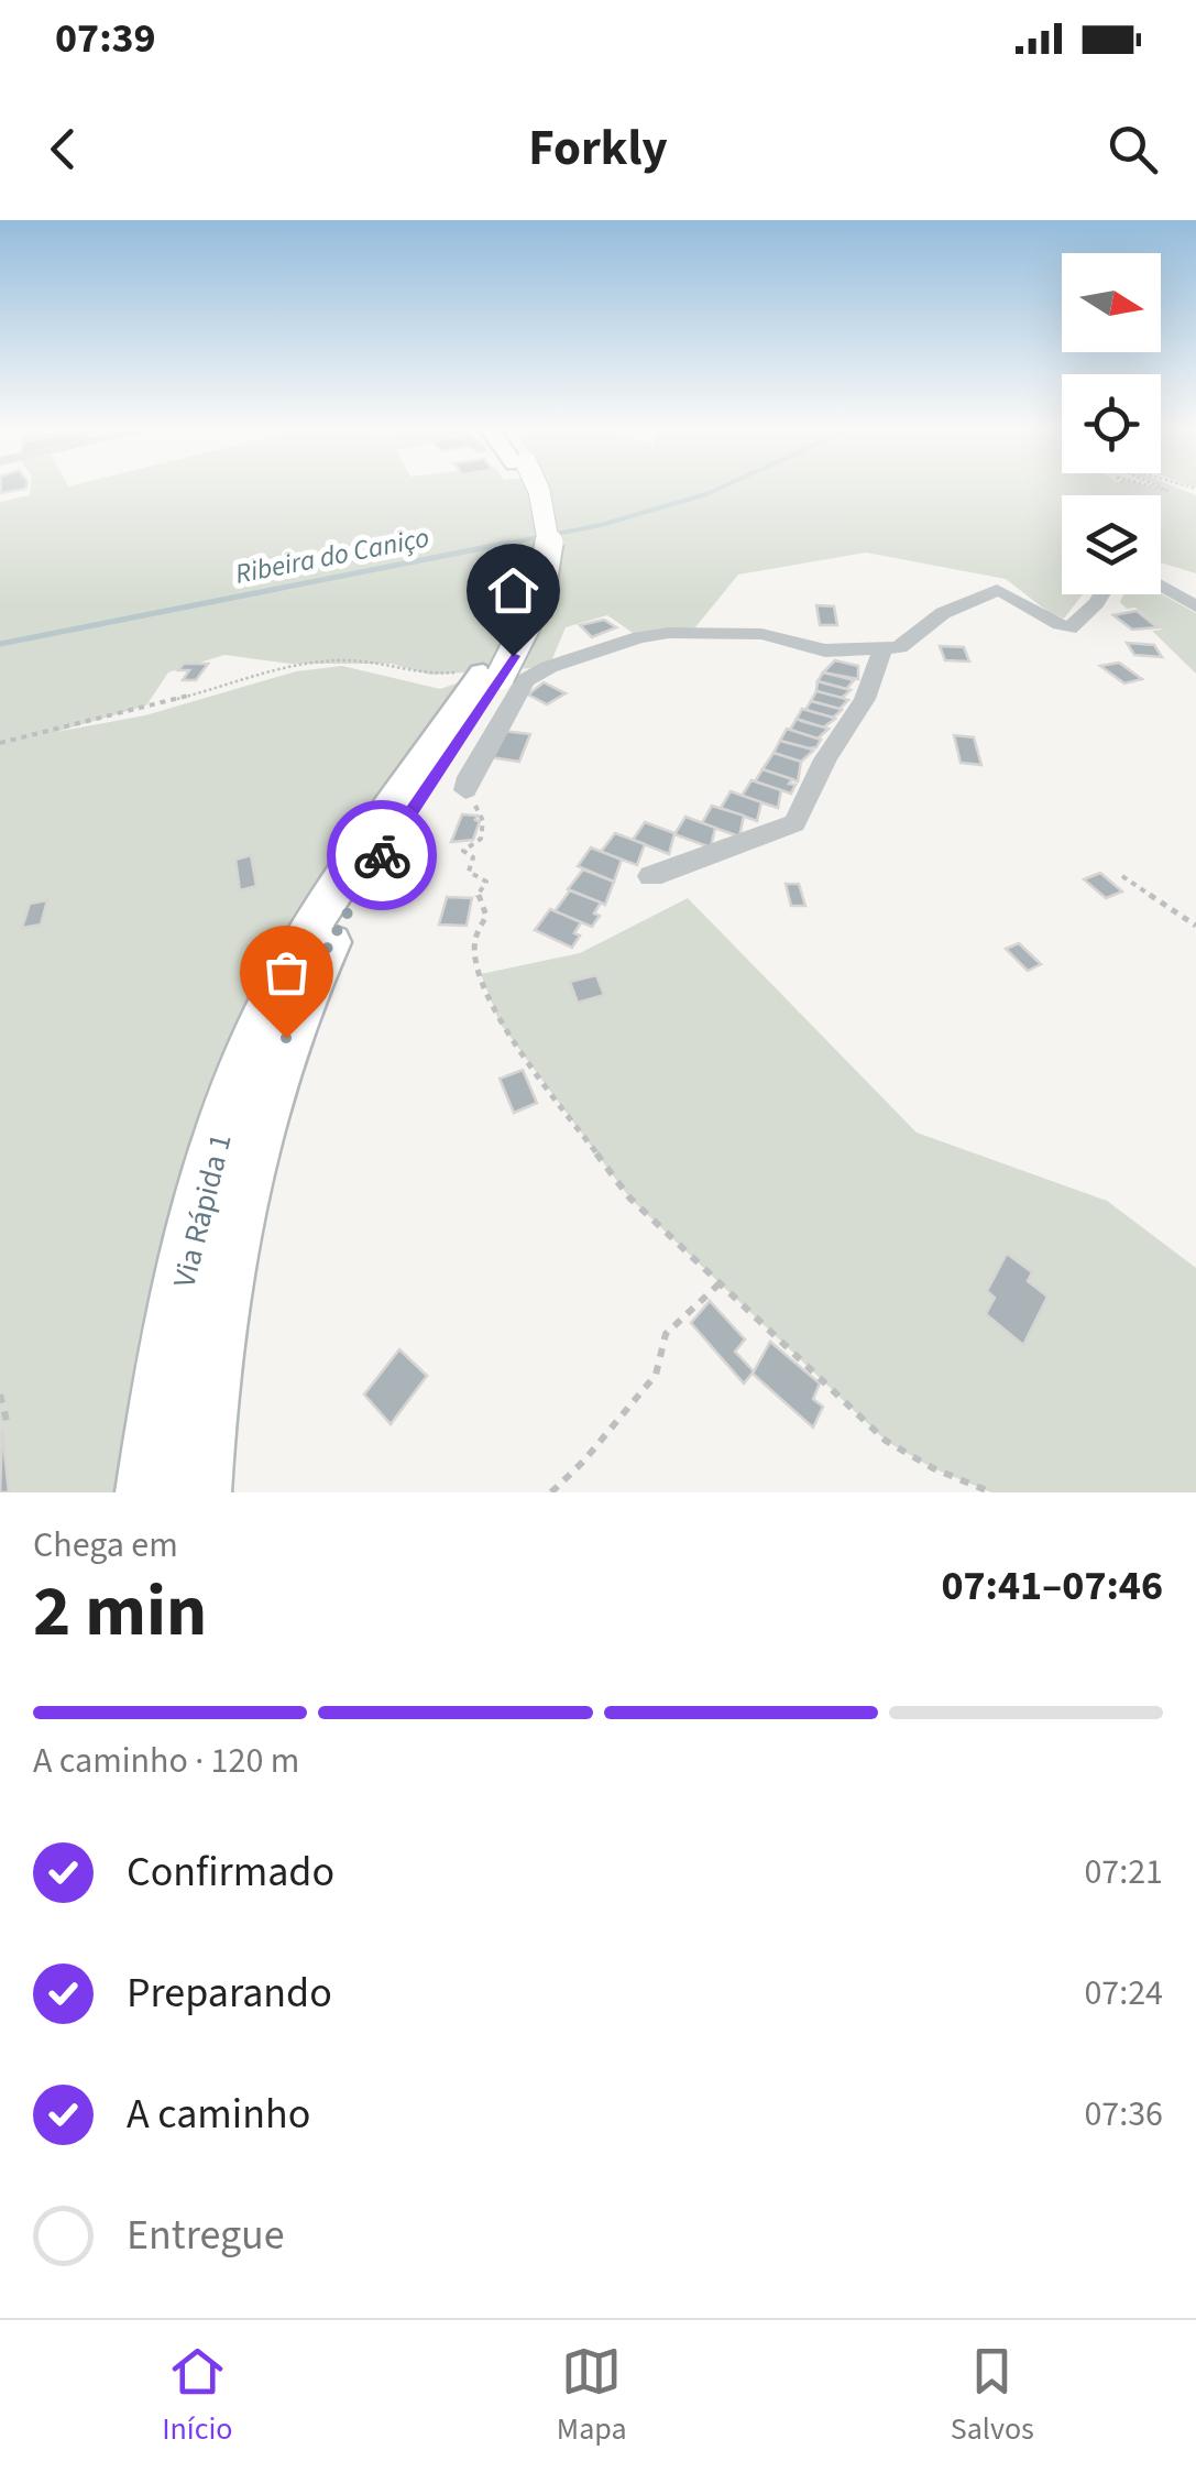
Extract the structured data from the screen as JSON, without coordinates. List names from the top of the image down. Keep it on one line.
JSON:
{"streets":{"highway":["Via Rápida 1"]},"water":["Ribeira do Caniço"],"north":"right","page":{"status":"07:39","header":"Forkly","heading":["2 min","Chega em","07:41–07:46"],"bar":"A caminho · 120 m","list":[["Confirmado","07:21"],["Preparando","07:24"],["A caminho","07:36"],"Entregue"],"tabs":["Início","Mapa","Salvos"]}}
